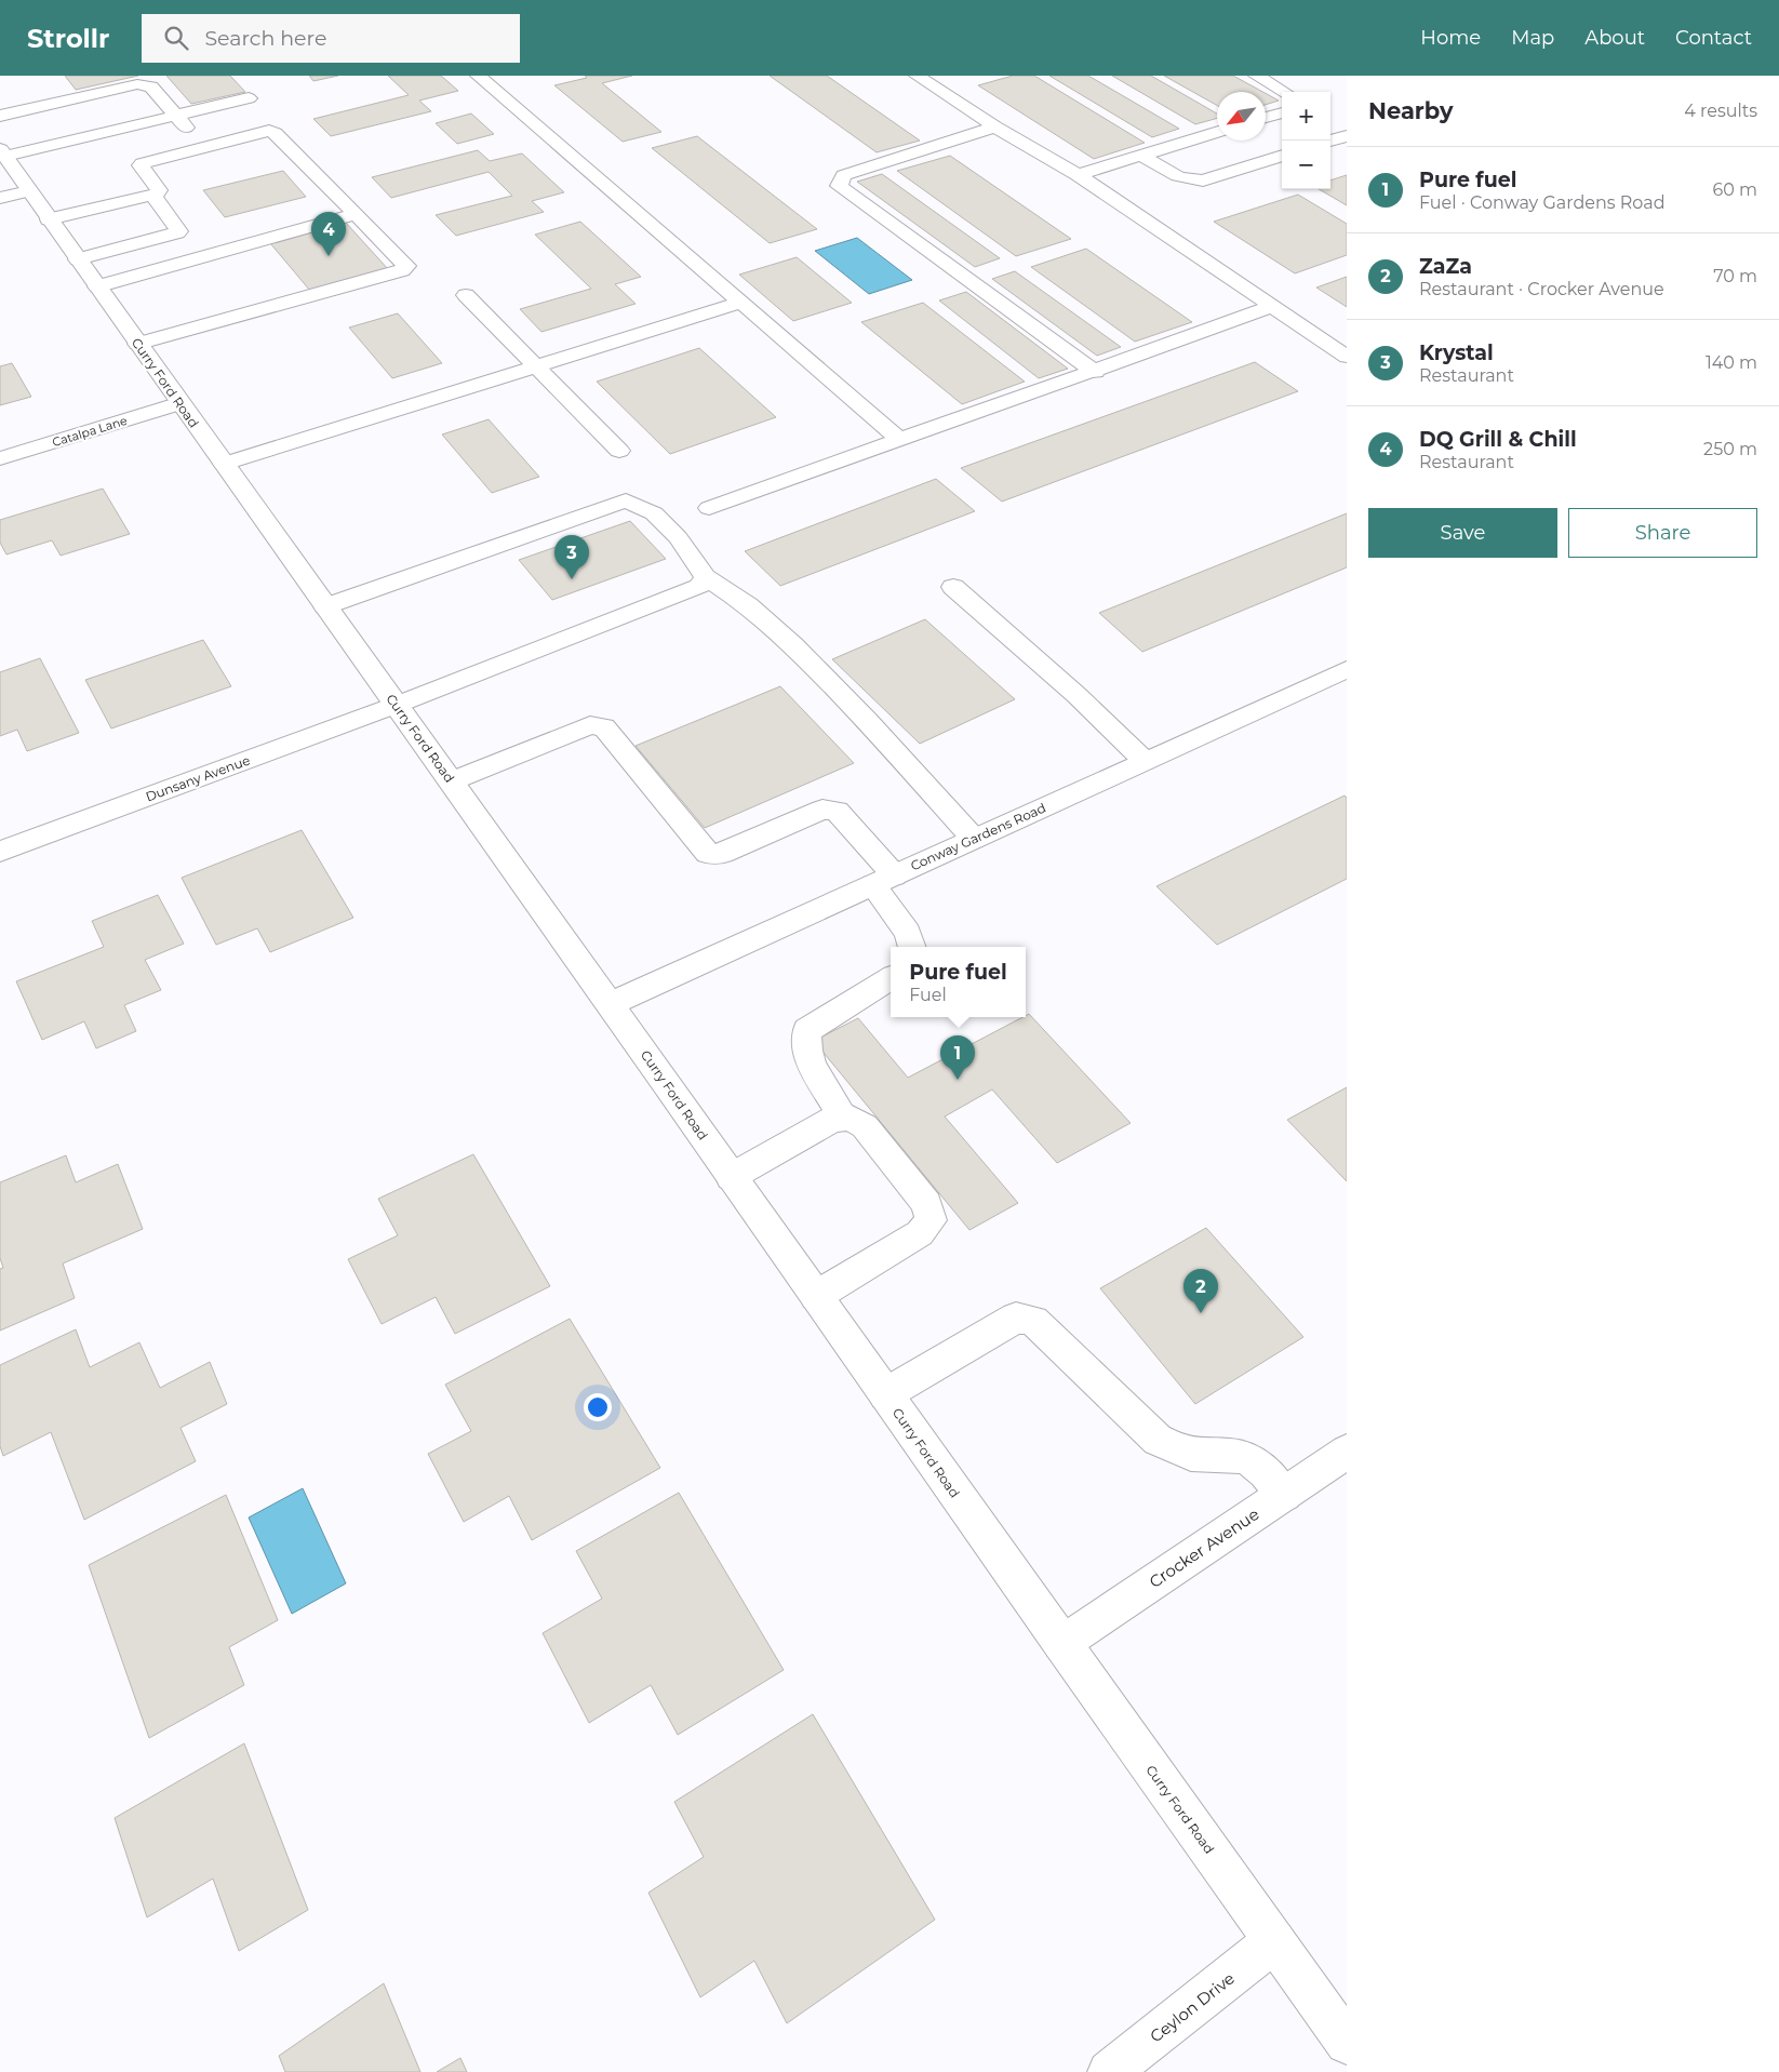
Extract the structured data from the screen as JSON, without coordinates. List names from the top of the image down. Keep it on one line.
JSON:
{"streets":{"street":["Curry Ford Road","Catalpa Lane","Dunsany Avenue","Conway Gardens Road","Crocker Avenue","Ceylon Drive"]},"crossings":[["Curry Ford Road","Catalpa Lane"],["Curry Ford Road","Dunsany Avenue"],["Curry Ford Road","Conway Gardens Road"],["Curry Ford Road","Crocker Avenue"],["Curry Ford Road","Ceylon Drive"]],"north":"bottom left","page":{"header":"Strollr","search":"Search here","nav":["Home","Map","About","Contact"],"heading":["Nearby","4 results"],"map_buttons":["+","−"],"list":[{"mark":"1","name":"Pure fuel","note":"Fuel · Conway Gardens Road","value":"60 m"},{"mark":"2","name":"ZaZa","note":"Restaurant · Crocker Avenue","value":"70 m"},{"mark":"3","name":"Krystal","note":"Restaurant","value":"140 m"},{"mark":"4","name":"DQ Grill & Chill","note":"Restaurant","value":"250 m"}],"pins":["4","3","1","2"],"buttons":["Save","Share"],"popup":["Pure fuel","Fuel"]}}
